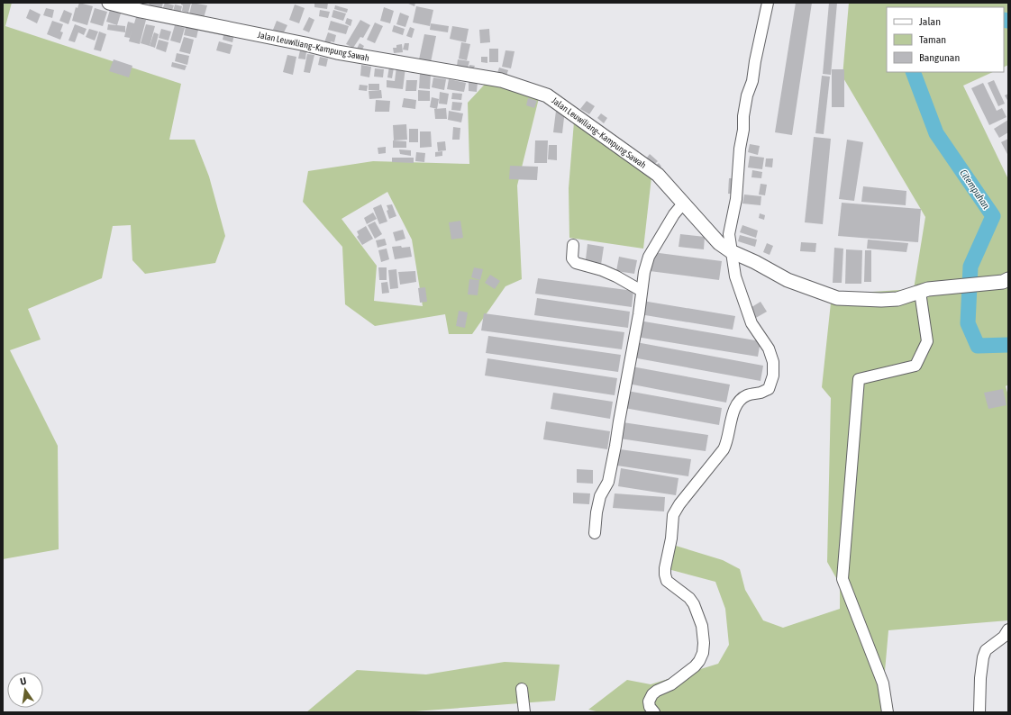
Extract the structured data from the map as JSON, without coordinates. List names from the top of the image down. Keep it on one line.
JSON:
{"streets":{"main road":["Jalan Leuwiliang–Kampung Sawah"]},"water":["Citempuhan"],"legend":["Jalan","Taman","Bangunan"],"north":"top"}
